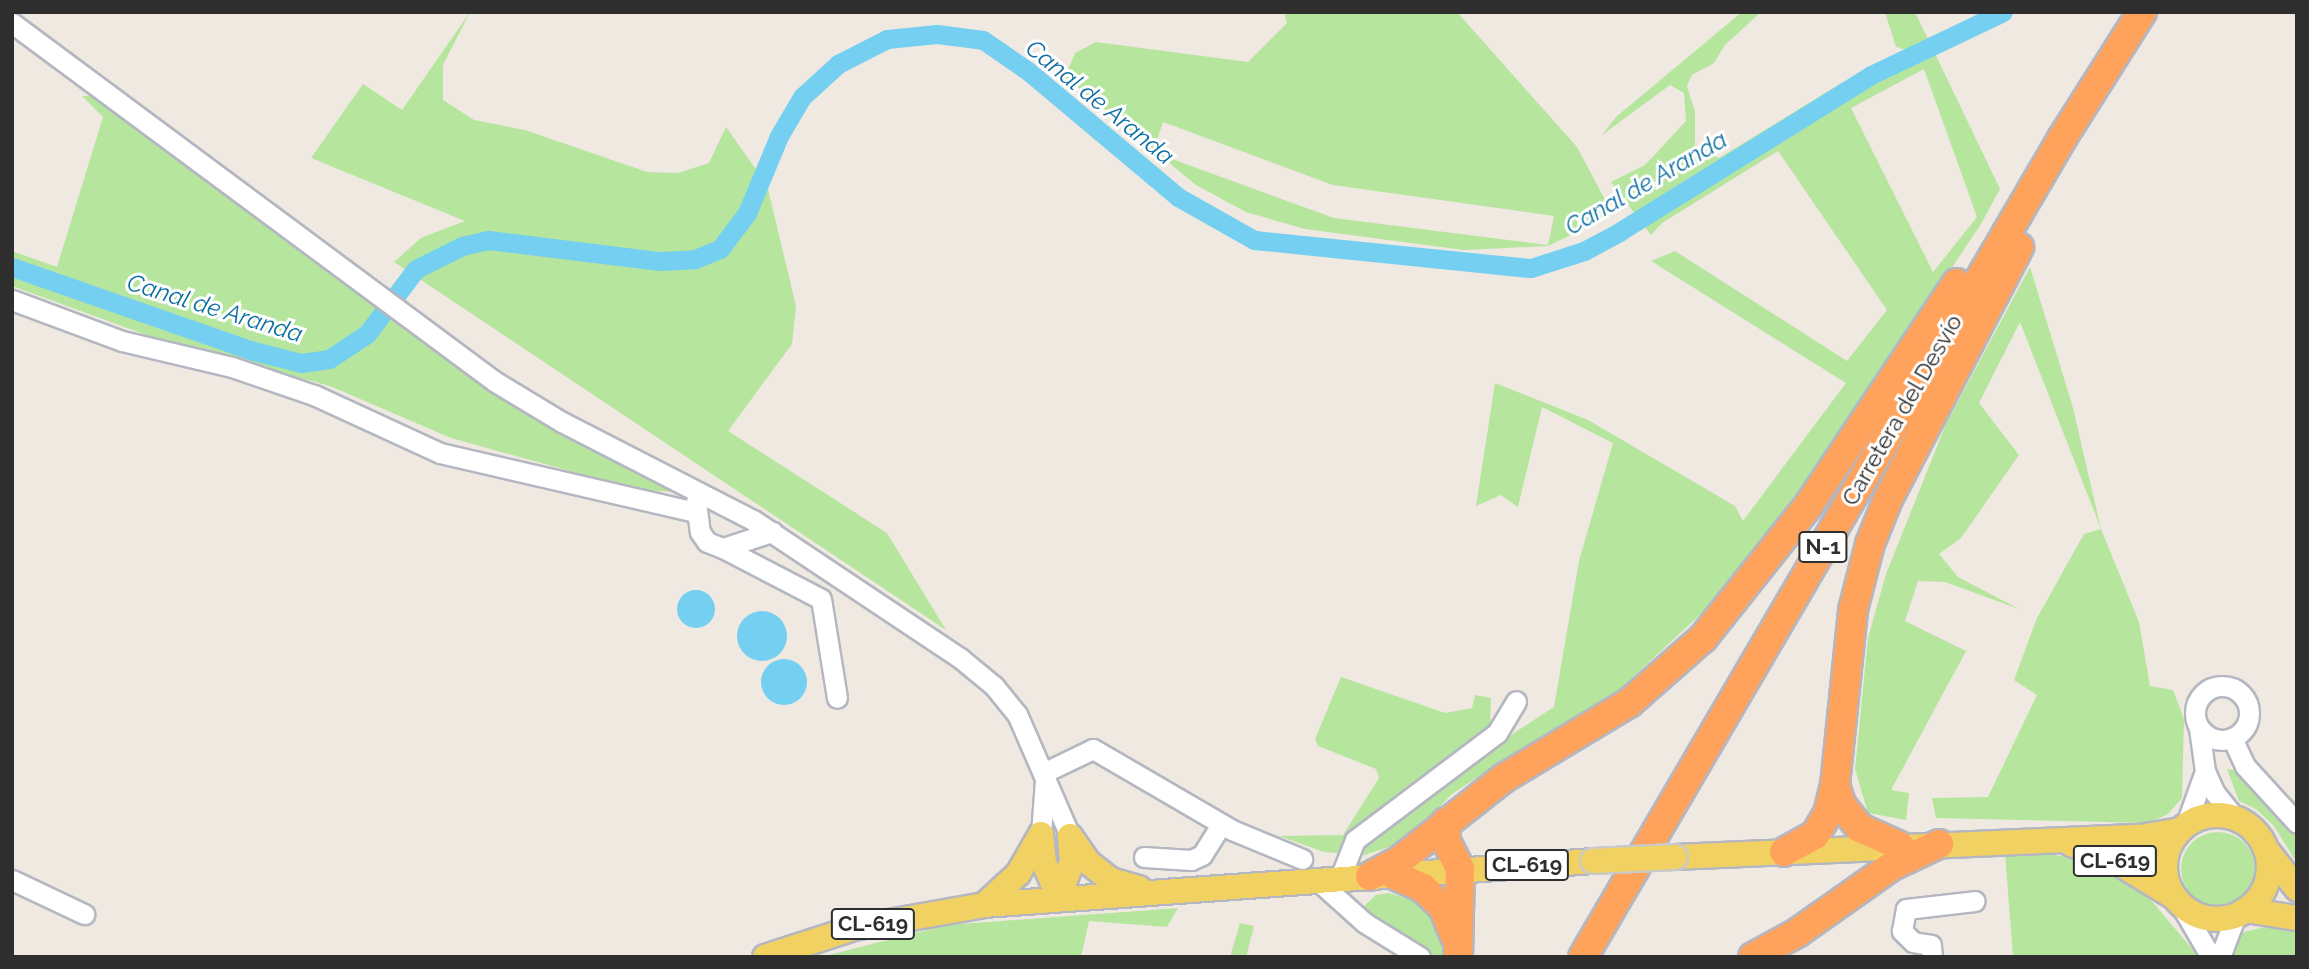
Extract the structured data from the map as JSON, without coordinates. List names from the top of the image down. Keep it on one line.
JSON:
{"streets":{"highway":["Carretera del Desvío","N-1"],"main road":["CL-619"]},"crossings":[["Carretera del Desvío","N-1"],["N-1","CL-619"]],"water":["Canal de Aranda"]}
